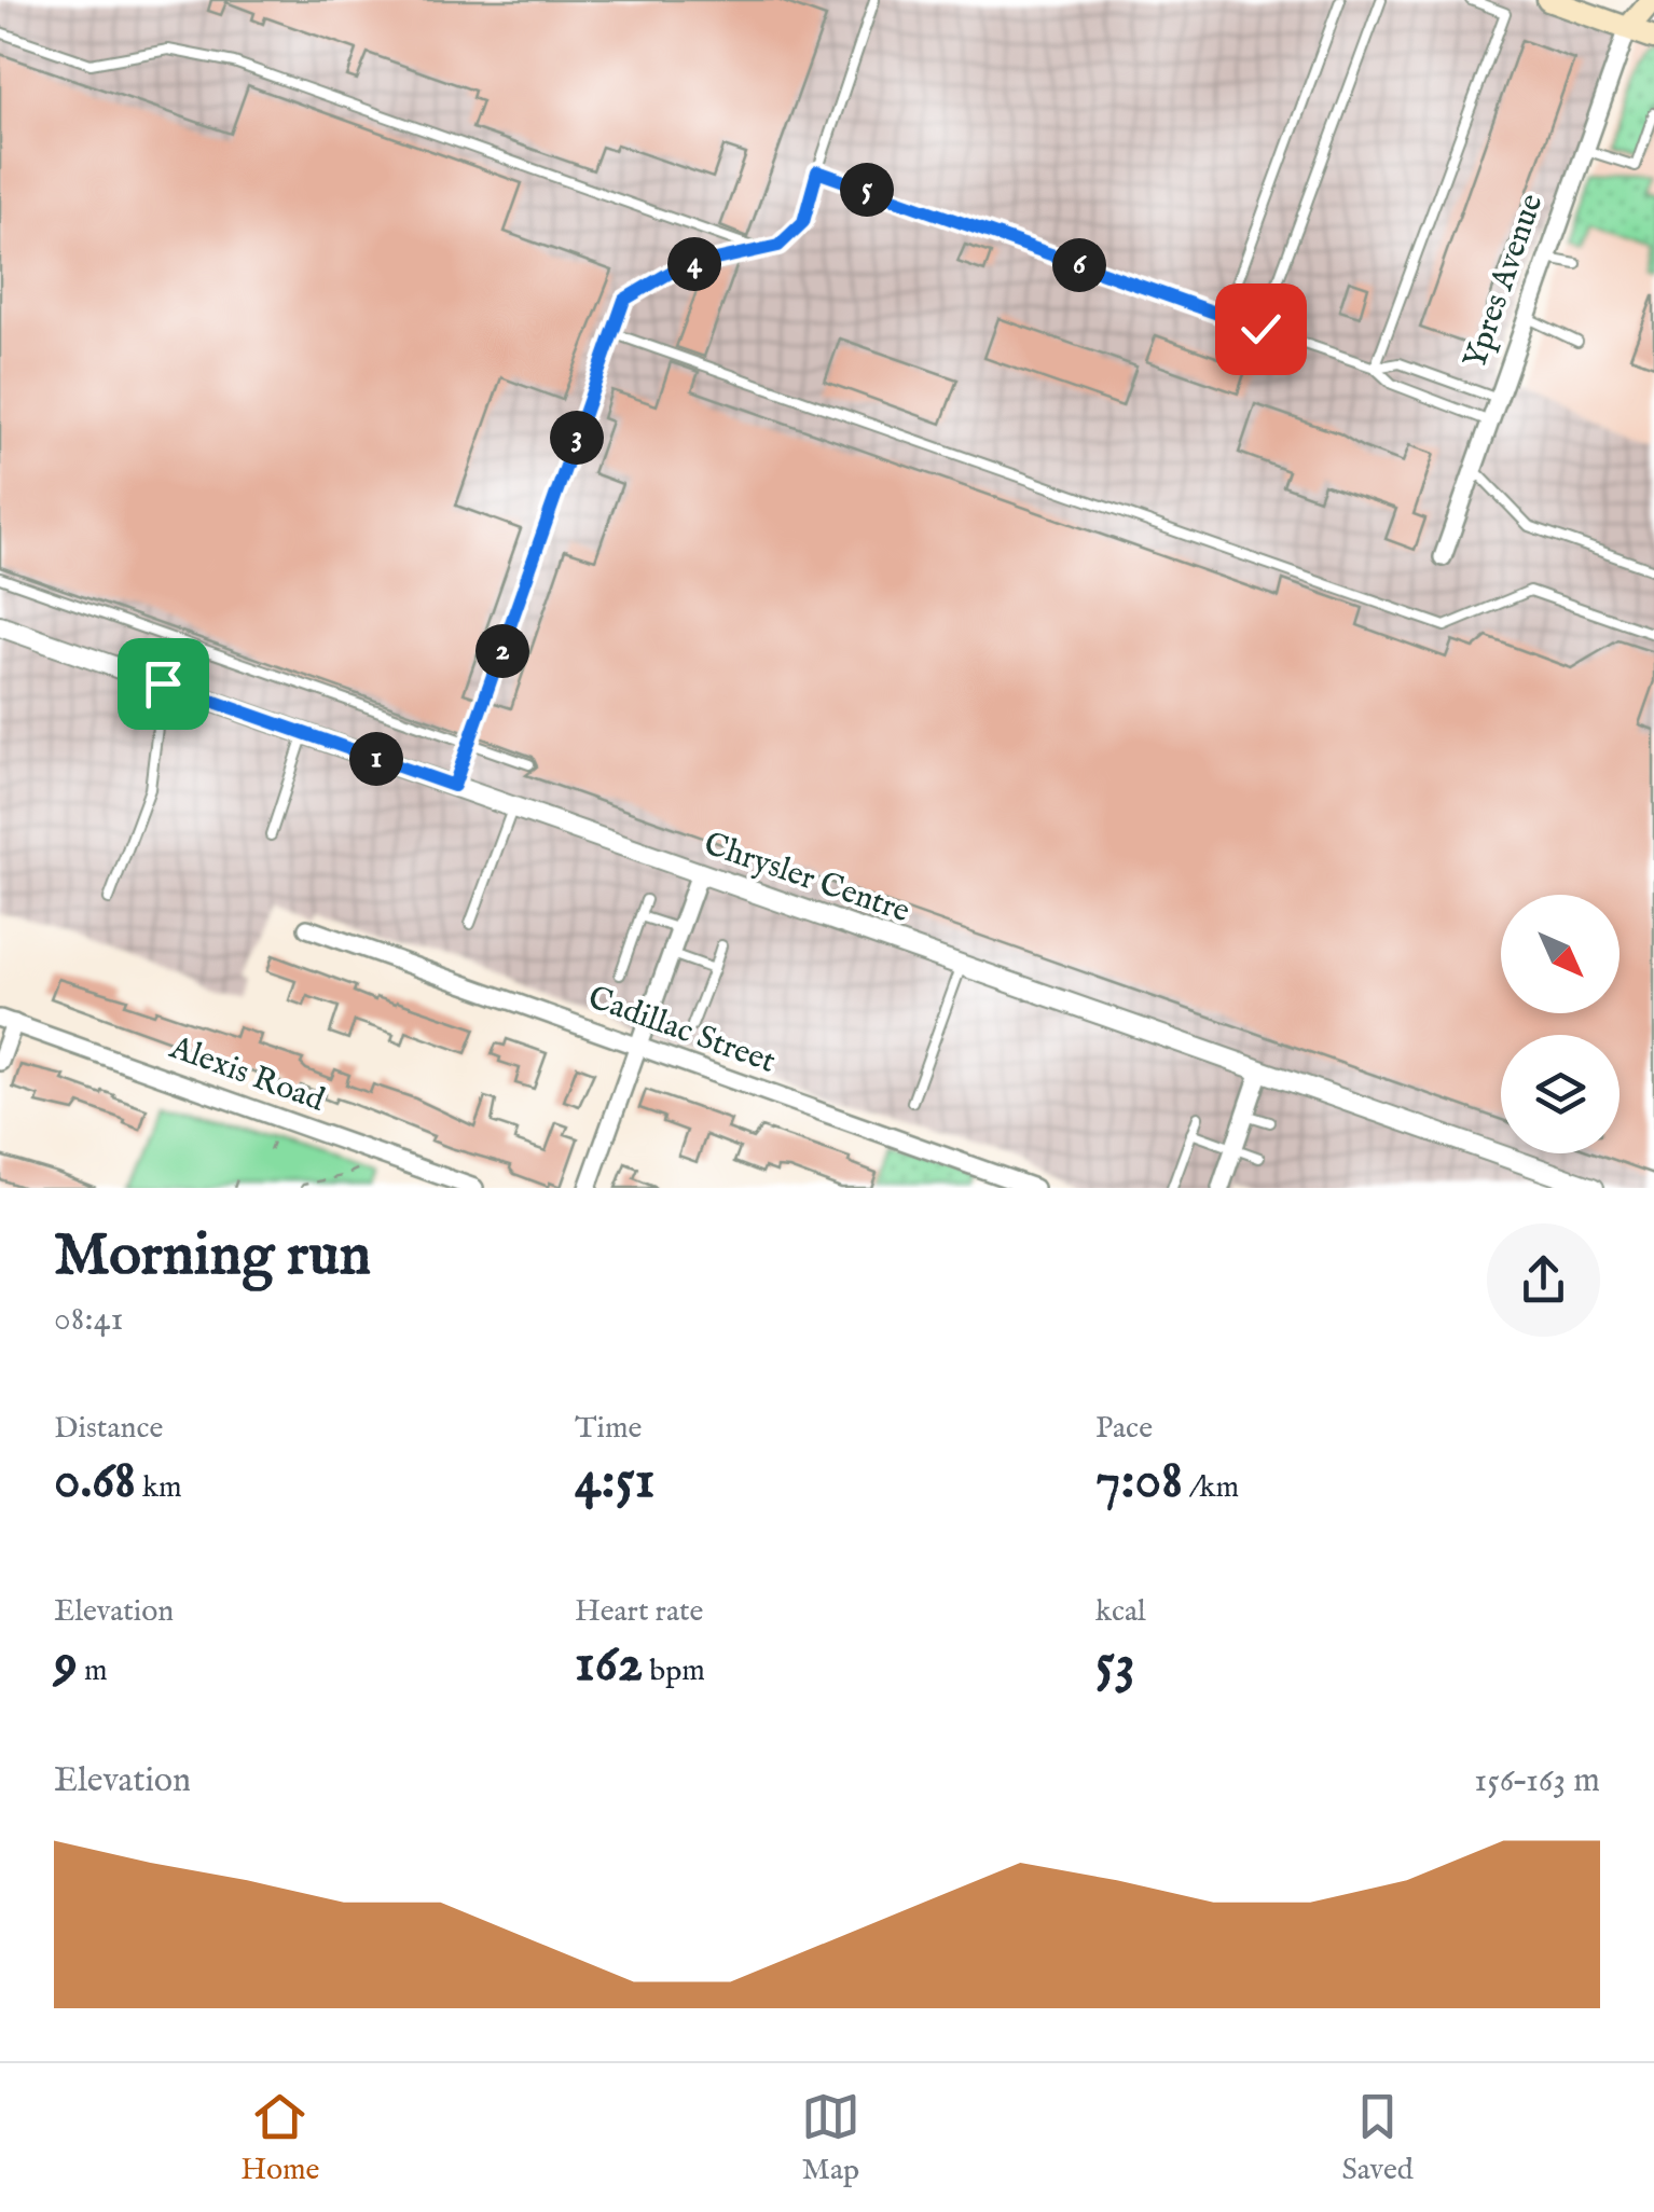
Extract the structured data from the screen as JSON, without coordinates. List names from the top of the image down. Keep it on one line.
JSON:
{"streets":{"main road":["Ypres Avenue"],"street":["Chrysler Centre","Cadillac Street","Alexis Road"]},"north":"bottom right","page":{"pins":["5","4","6","3","2","1"],"heading":["Morning run","08:41"],"stats":[["Distance","0.68 km"],["Time","4:51"],["Pace","7:08 /km"],["Elevation","9 m"],["Heart rate","162 bpm"],["kcal","53"]],"chart":["Elevation","156–163 m"],"tabs":["Home","Map","Saved"]}}
